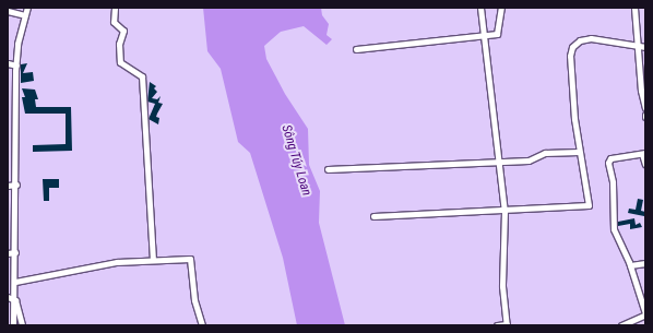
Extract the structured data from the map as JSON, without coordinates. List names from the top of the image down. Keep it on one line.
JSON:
{"water":["Sông Túy Loan"]}
